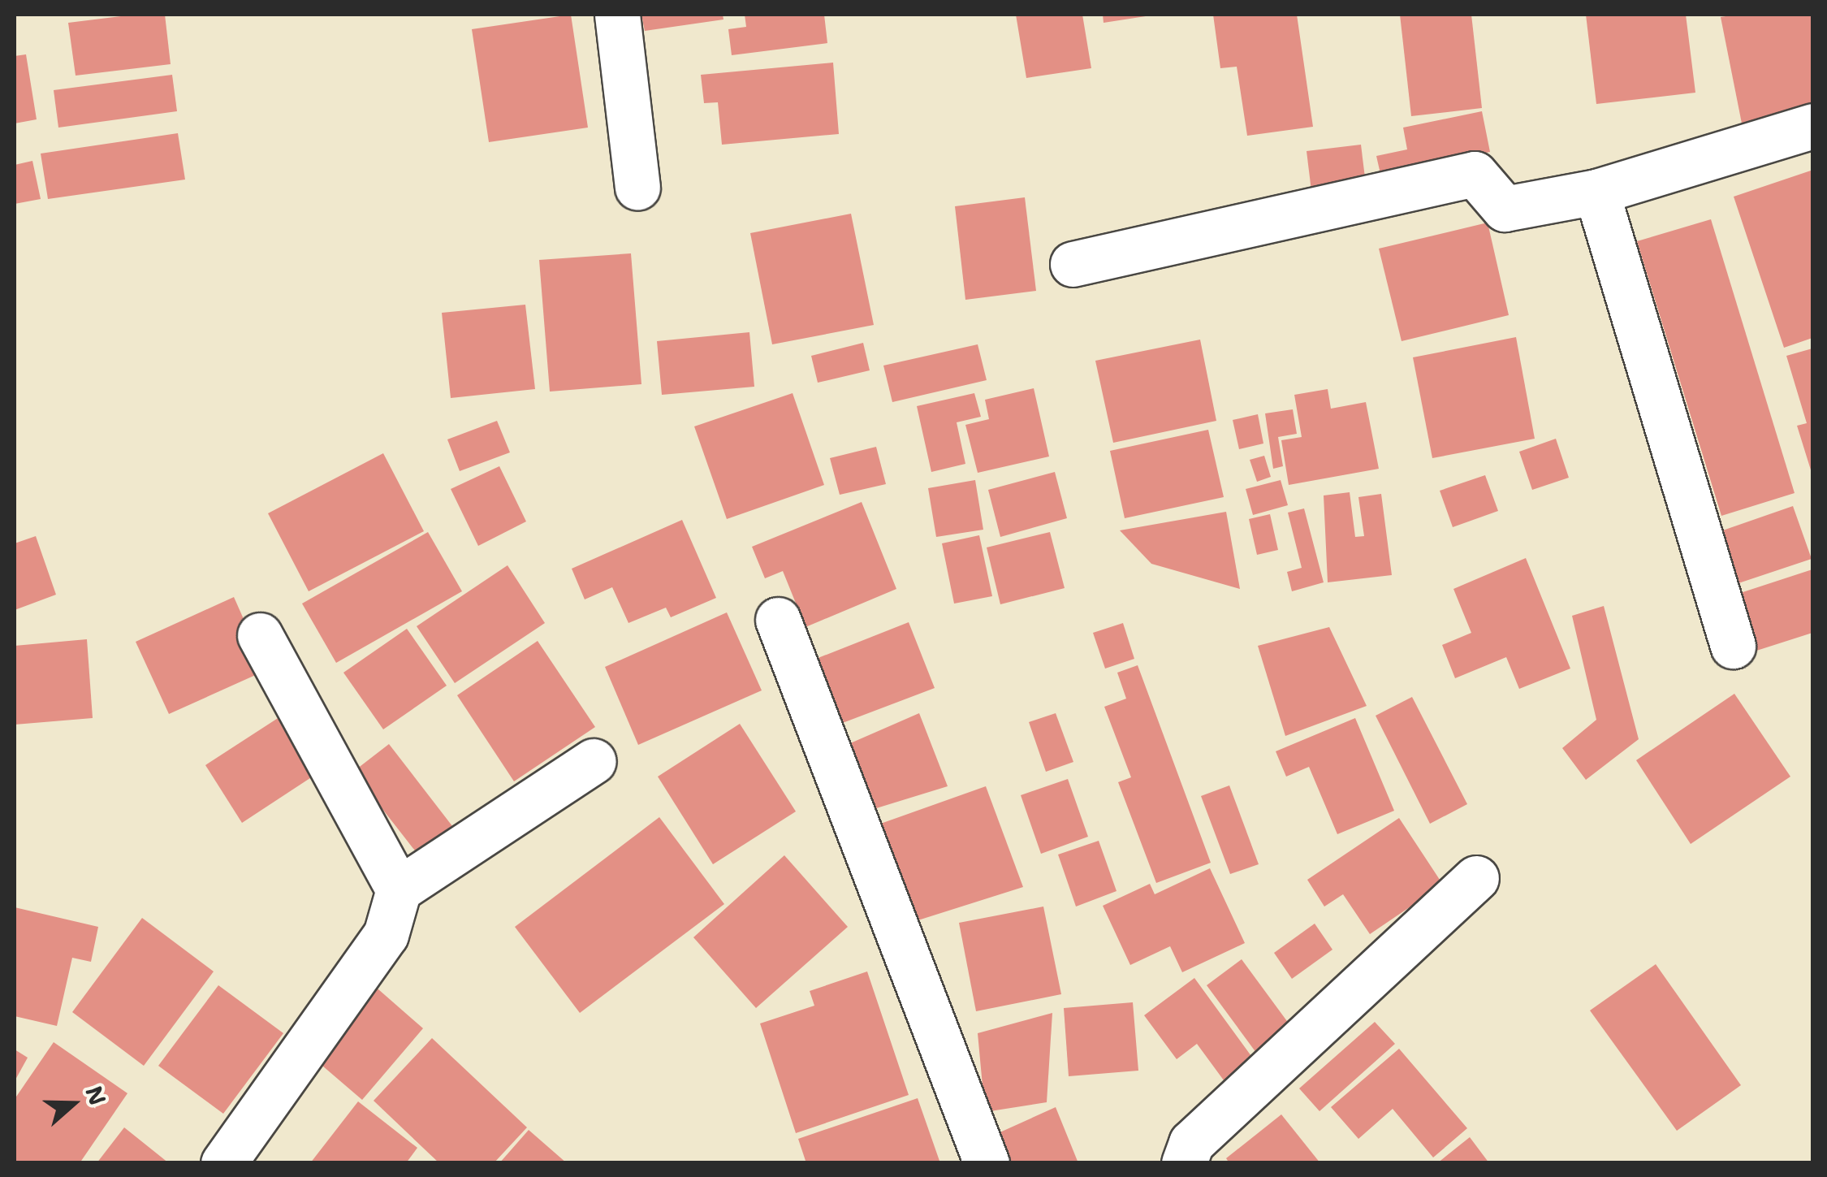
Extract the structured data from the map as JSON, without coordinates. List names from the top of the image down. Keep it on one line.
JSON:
{"north":"right"}
